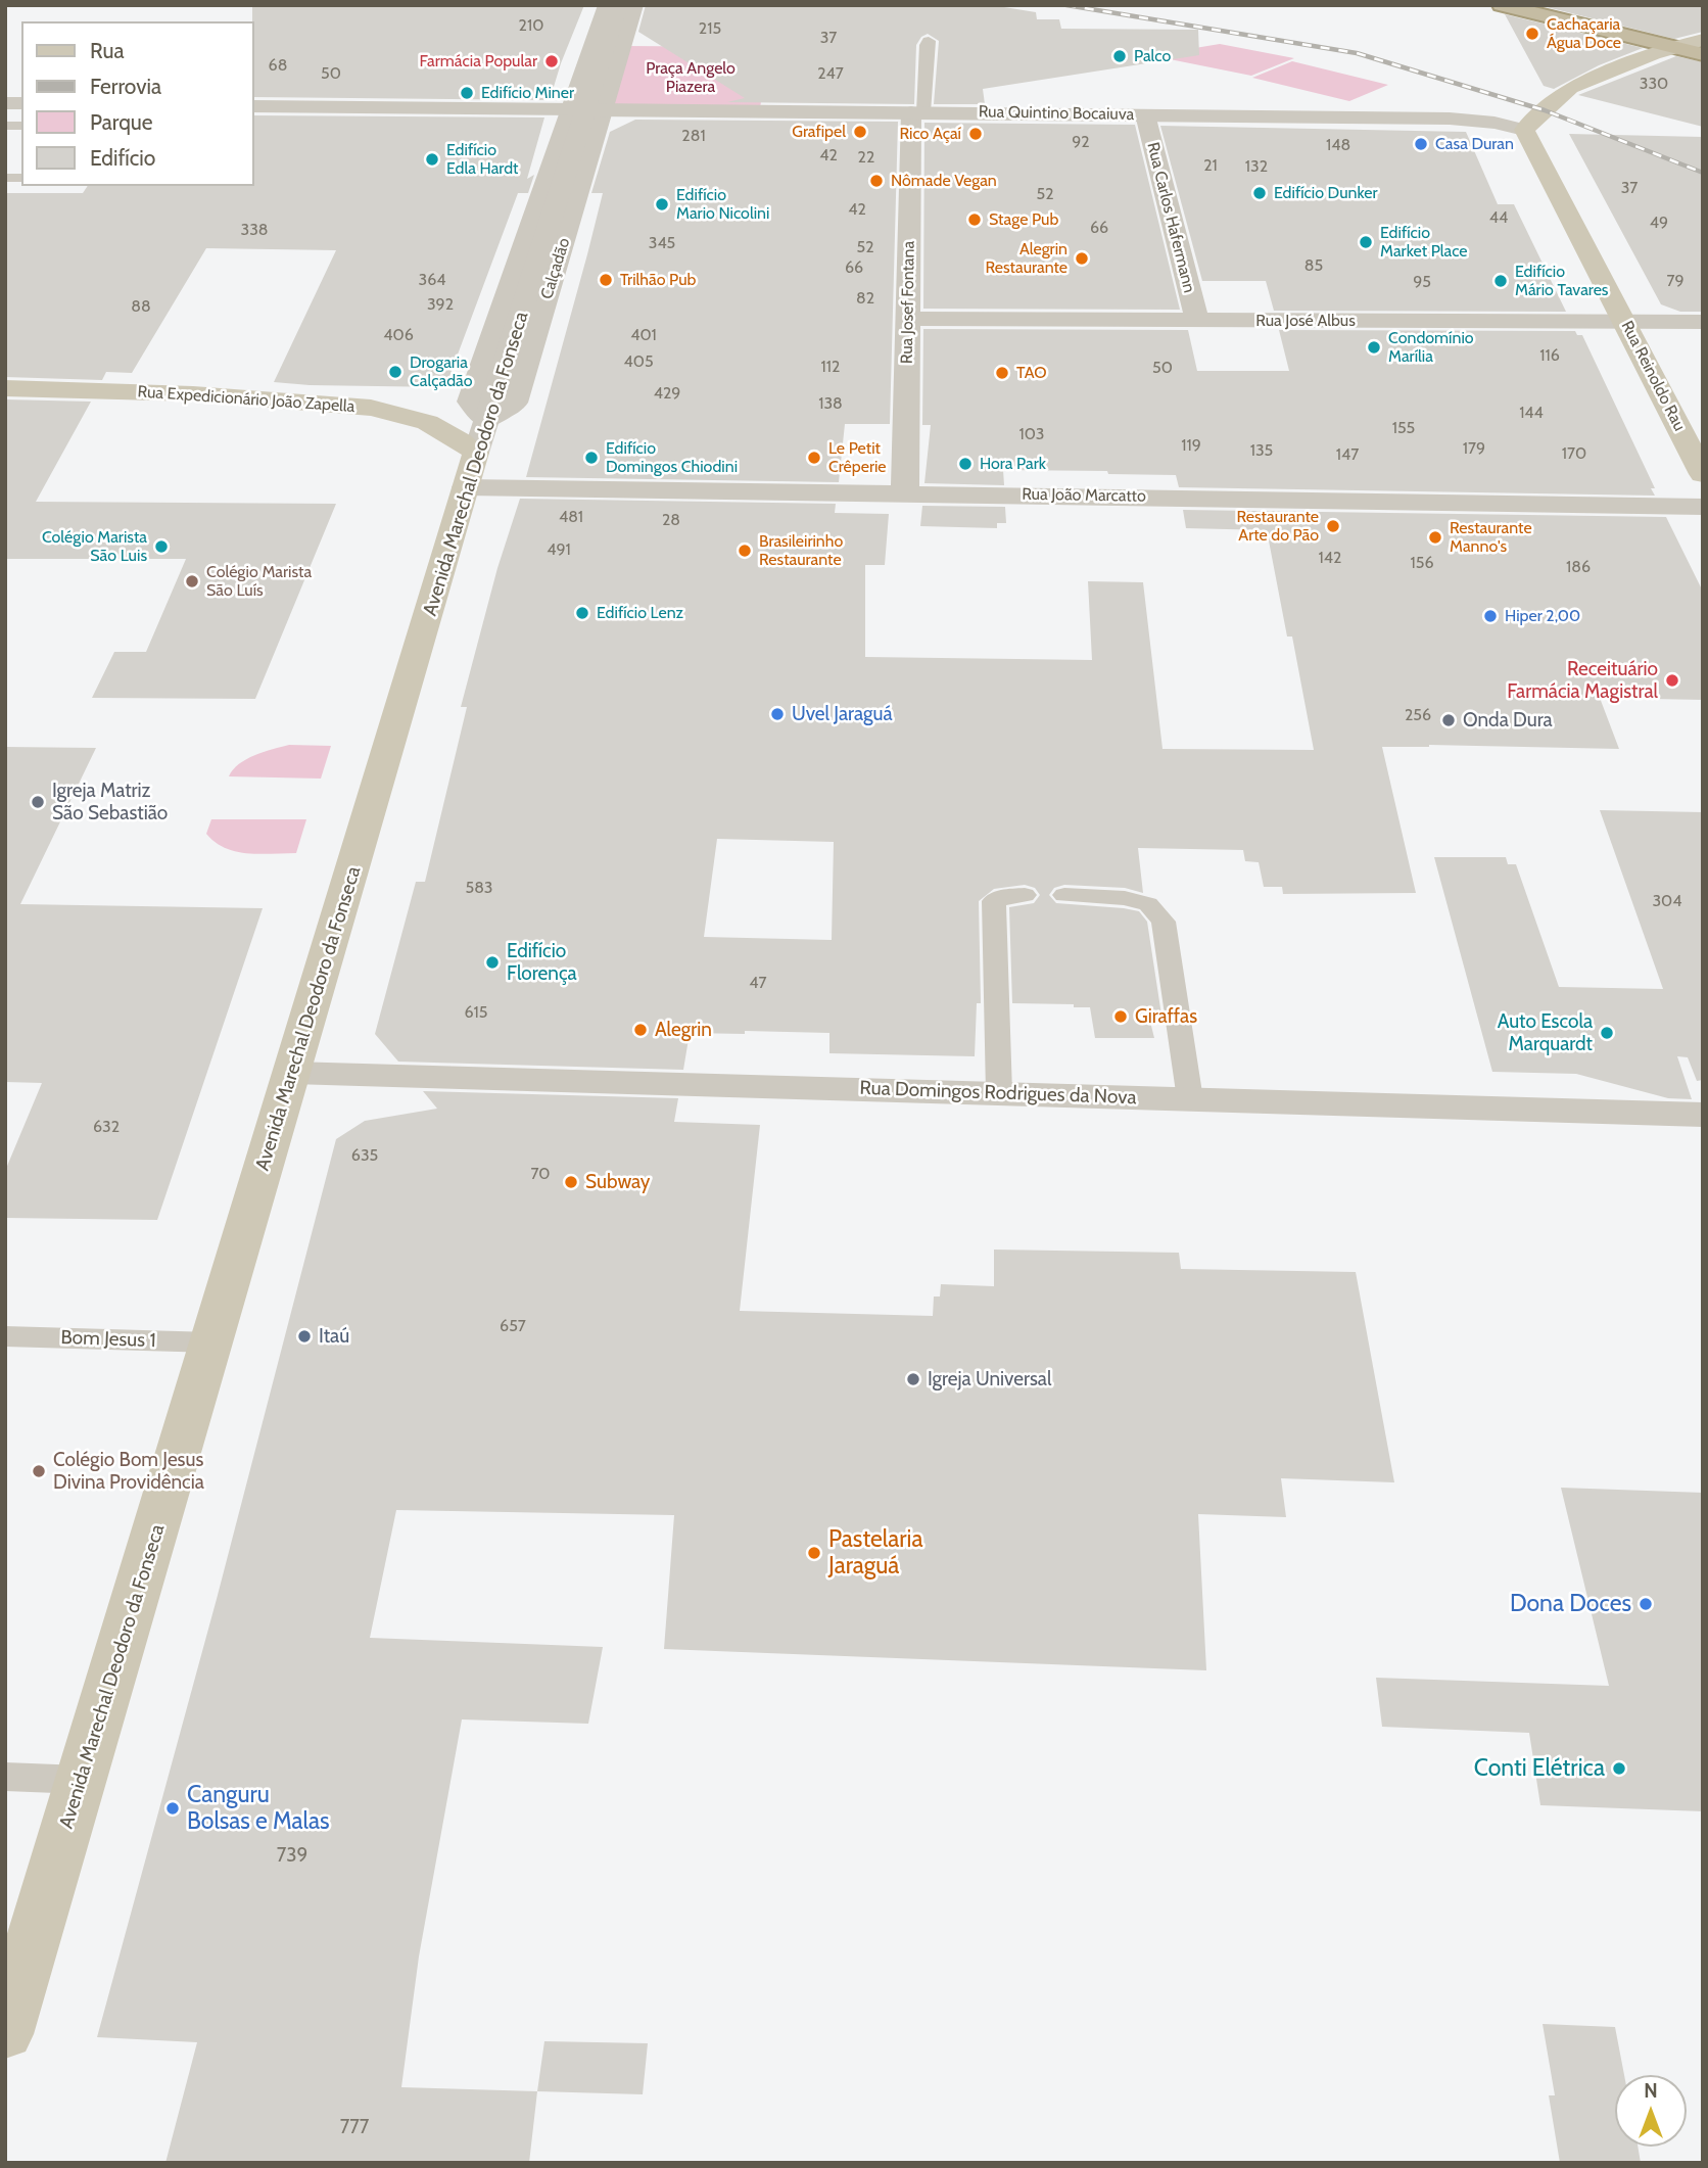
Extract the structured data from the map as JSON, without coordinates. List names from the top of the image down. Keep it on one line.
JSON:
{"streets":{"main road":["Rua Reinoldo Rau","Rua Expedicionário João Zapella","Avenida Marechal Deodoro da Fonseca"],"street":["Rua Quintino Bocaiuva","Rua Carlos Hafermann","Calçadão","Rua Josef Fontana","Rua José Albus","Rua João Marcatto","Rua Domingos Rodrigues da Nova"],"lane":["Bom Jesus 1"]},"crossings":[["Rua Quintino Bocaiuva","Rua Carlos Hafermann"],["Rua Quintino Bocaiuva","Calçadão"],["Rua Quintino Bocaiuva","Rua Josef Fontana"],["Rua Quintino Bocaiuva","Rua Reinoldo Rau"],["Rua Carlos Hafermann","Rua José Albus"],["Calçadão","Rua Expedicionário João Zapella"],["Calçadão","Avenida Marechal Deodoro da Fonseca"],["Calçadão","Rua João Marcatto"],["Rua Josef Fontana","Rua José Albus"],["Rua Josef Fontana","Rua João Marcatto"],["Rua José Albus","Rua Reinoldo Rau"],["Rua Expedicionário João Zapella","Avenida Marechal Deodoro da Fonseca"],["Rua Expedicionário João Zapella","Rua João Marcatto"],["Avenida Marechal Deodoro da Fonseca","Rua João Marcatto"],["Avenida Marechal Deodoro da Fonseca","Rua Domingos Rodrigues da Nova"],["Avenida Marechal Deodoro da Fonseca","Bom Jesus 1"]],"parks":["Praça Angelo Piazera"],"places":["Cachaçaria Água Doce","Palco","Farmácia Popular","Edifício Miner","Grafipel","Rico Açaí","Casa Duran","Edifício Edla Hardt","Nômade Vegan","Edifício Dunker","Edifício Mario Nicolini","Stage Pub","Edifício Market Place","Alegrin Restaurante","Trilhão Pub","Edifício Mário Tavares","Condomínio Marília","Drogaria Calçadão","TAO","Edifício Domingos Chiodini","Le Petit Crêperie","Hora Park","Restaurante Arte do Pão","Restaurante Manno's","Colégio Marista São Luis","Brasileirinho Restaurante","Colégio Marista São Luís","Edifício Lenz","Hiper 2,00","Receituário Farmácia Magistral","Uvel Jaraguá","Onda Dura","Igreja Matriz São Sebastião","Edifício Florença","Giraffas","Alegrin","Auto Escola Marquardt","Subway","Itaú","Igreja Universal","Colégio Bom Jesus Divina Providência","Pastelaria Jaraguá","Dona Doces","Conti Elétrica","Canguru Bolsas e Malas"],"house_numbers":["210","215","37","68","50","247","330","281","92","148","42","22","21","132","37","52","42","44","49","66","338","345","52","85","66","364","79","95","82","392","88","406","401","116","405","112","50","429","138","144","155","103","119","179","135","170","147","481","28","491","142","156","186","256","583","304","47","615","632","635","70","657","739","777"],"legend":["Rua","Ferrovia","Parque","Edifício"],"north":"top"}
